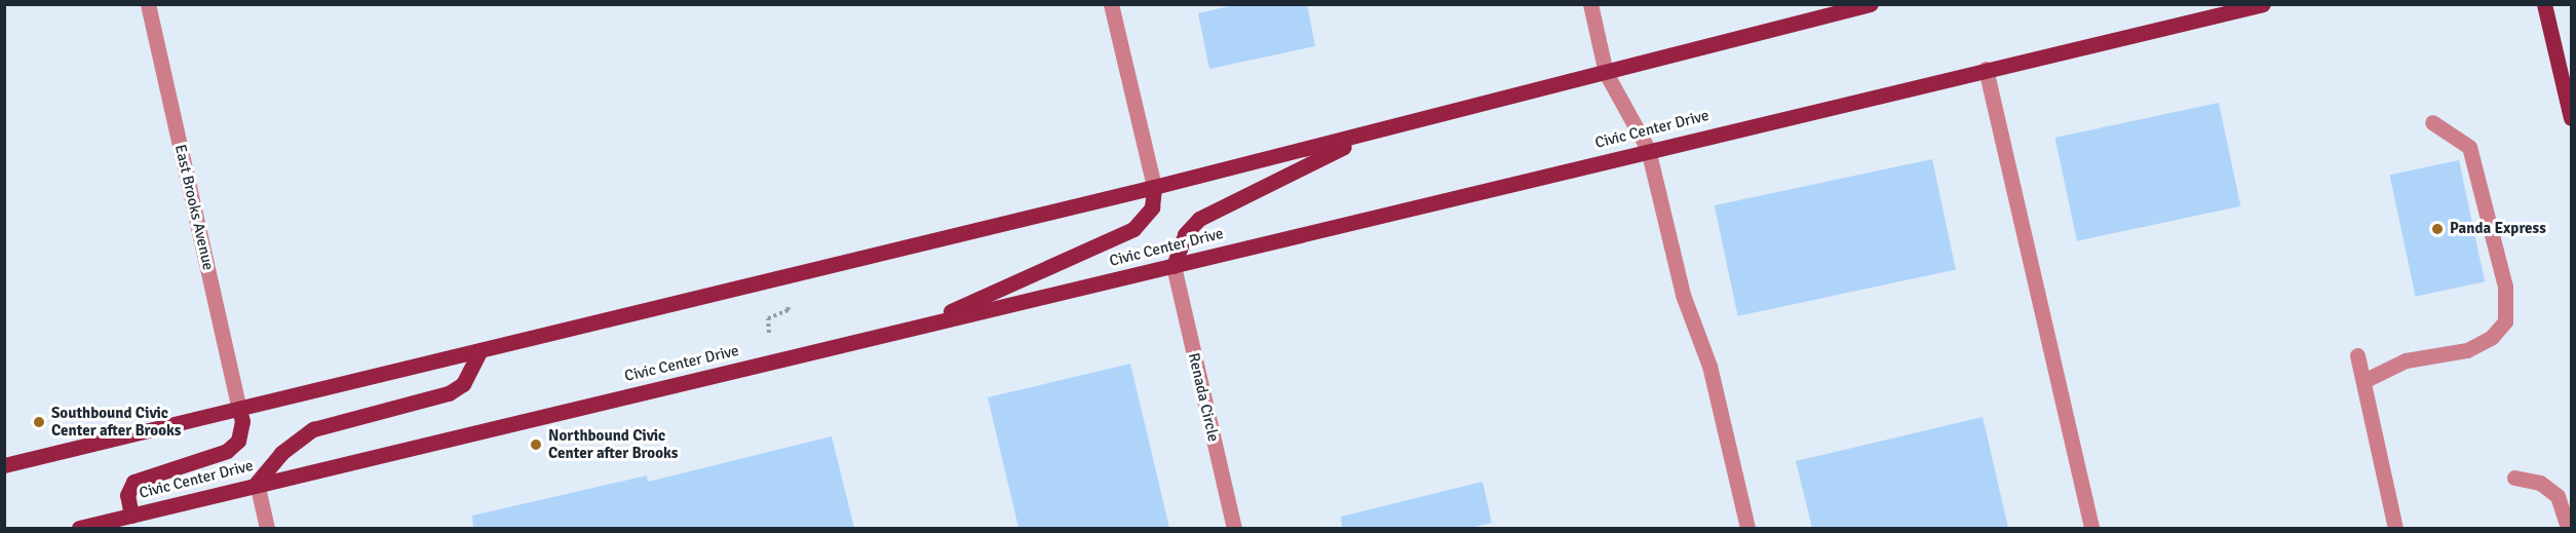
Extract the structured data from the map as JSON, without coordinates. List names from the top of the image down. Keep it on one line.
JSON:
{"streets":{"main road":["Civic Center Drive"],"street":["East Brooks Avenue","Renada Circle"]},"crossings":[["Civic Center Drive","Renada Circle"]],"places":["Panda Express","Southbound Civic Center after Brooks","Northbound Civic Center after Brooks"]}
